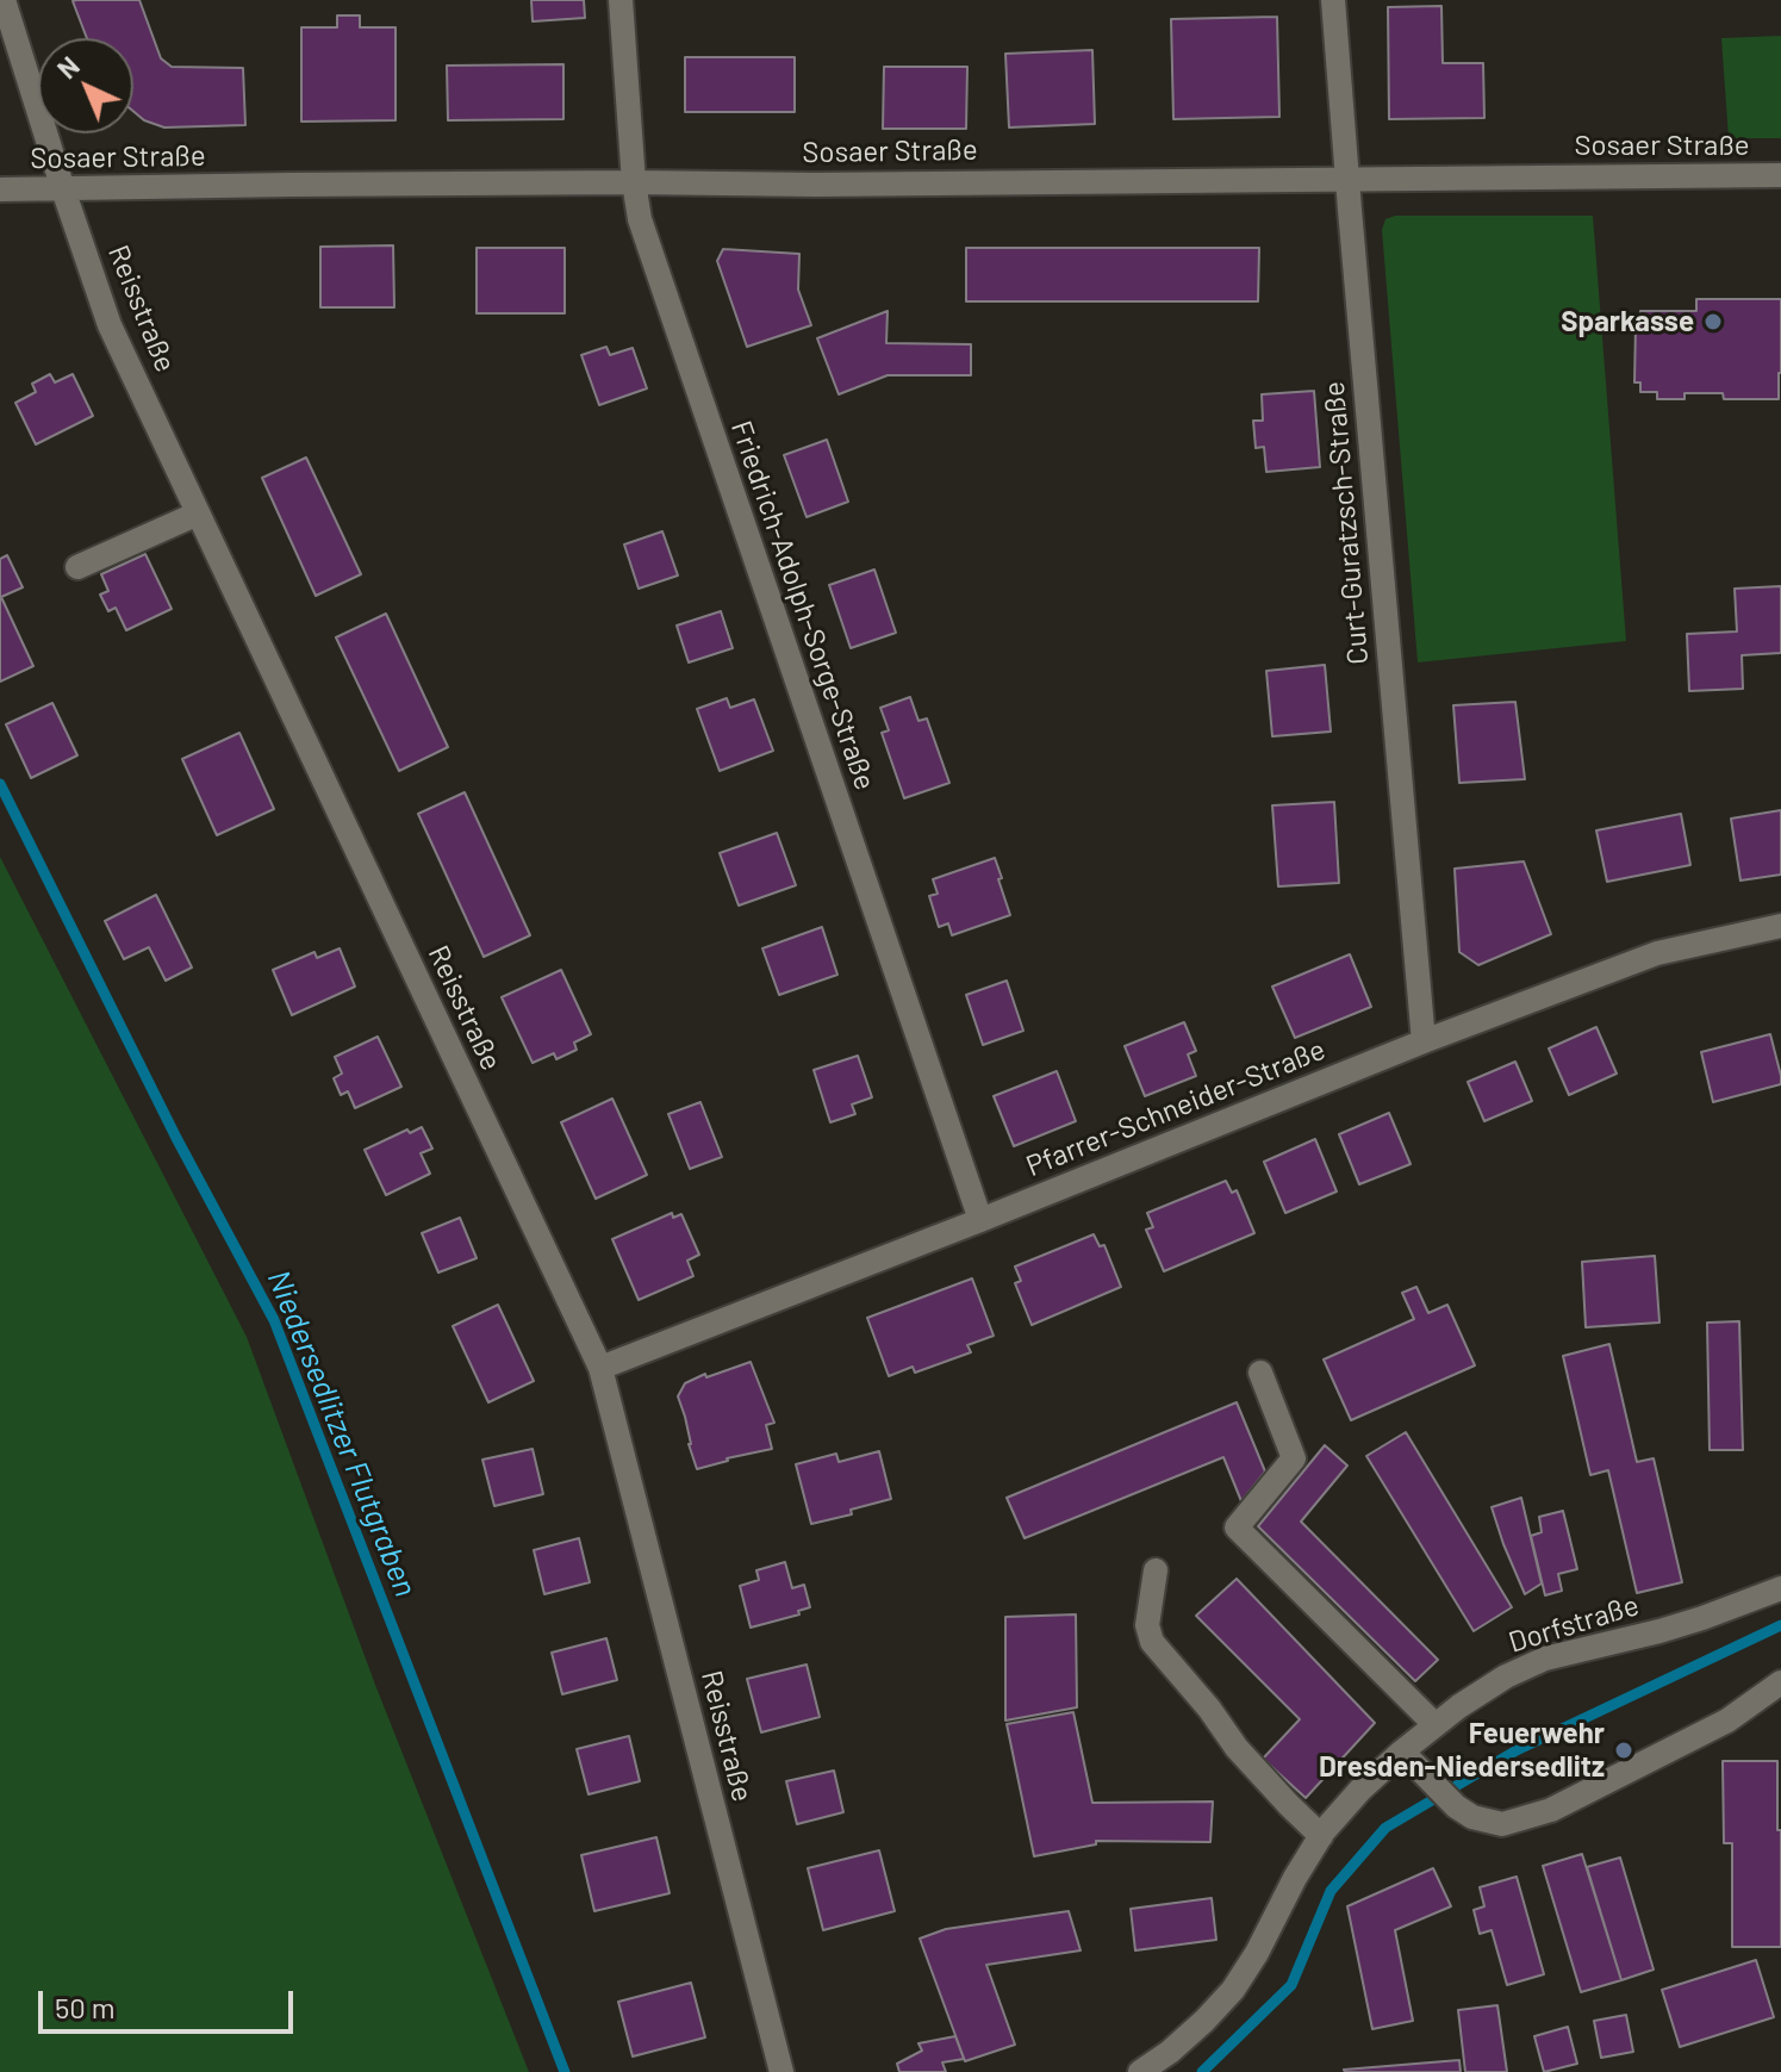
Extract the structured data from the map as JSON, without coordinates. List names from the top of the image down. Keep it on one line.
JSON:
{"streets":{"street":["Sosaer Straße","Reisstraße","Curt-Guratzsch-Straße","Friedrich-Adolph-Sorge-Straße","Pfarrer-Schneider-Straße","Dorfstraße"]},"crossings":[["Sosaer Straße","Reisstraße"],["Sosaer Straße","Curt-Guratzsch-Straße"],["Sosaer Straße","Friedrich-Adolph-Sorge-Straße"],["Reisstraße","Pfarrer-Schneider-Straße"],["Curt-Guratzsch-Straße","Pfarrer-Schneider-Straße"],["Friedrich-Adolph-Sorge-Straße","Pfarrer-Schneider-Straße"]],"water":["Niedersedlitzer Flutgraben"],"places":["Sparkasse","Feuerwehr Dresden-Niedersedlitz"],"scale_bar":"50 m","north":"top left"}
